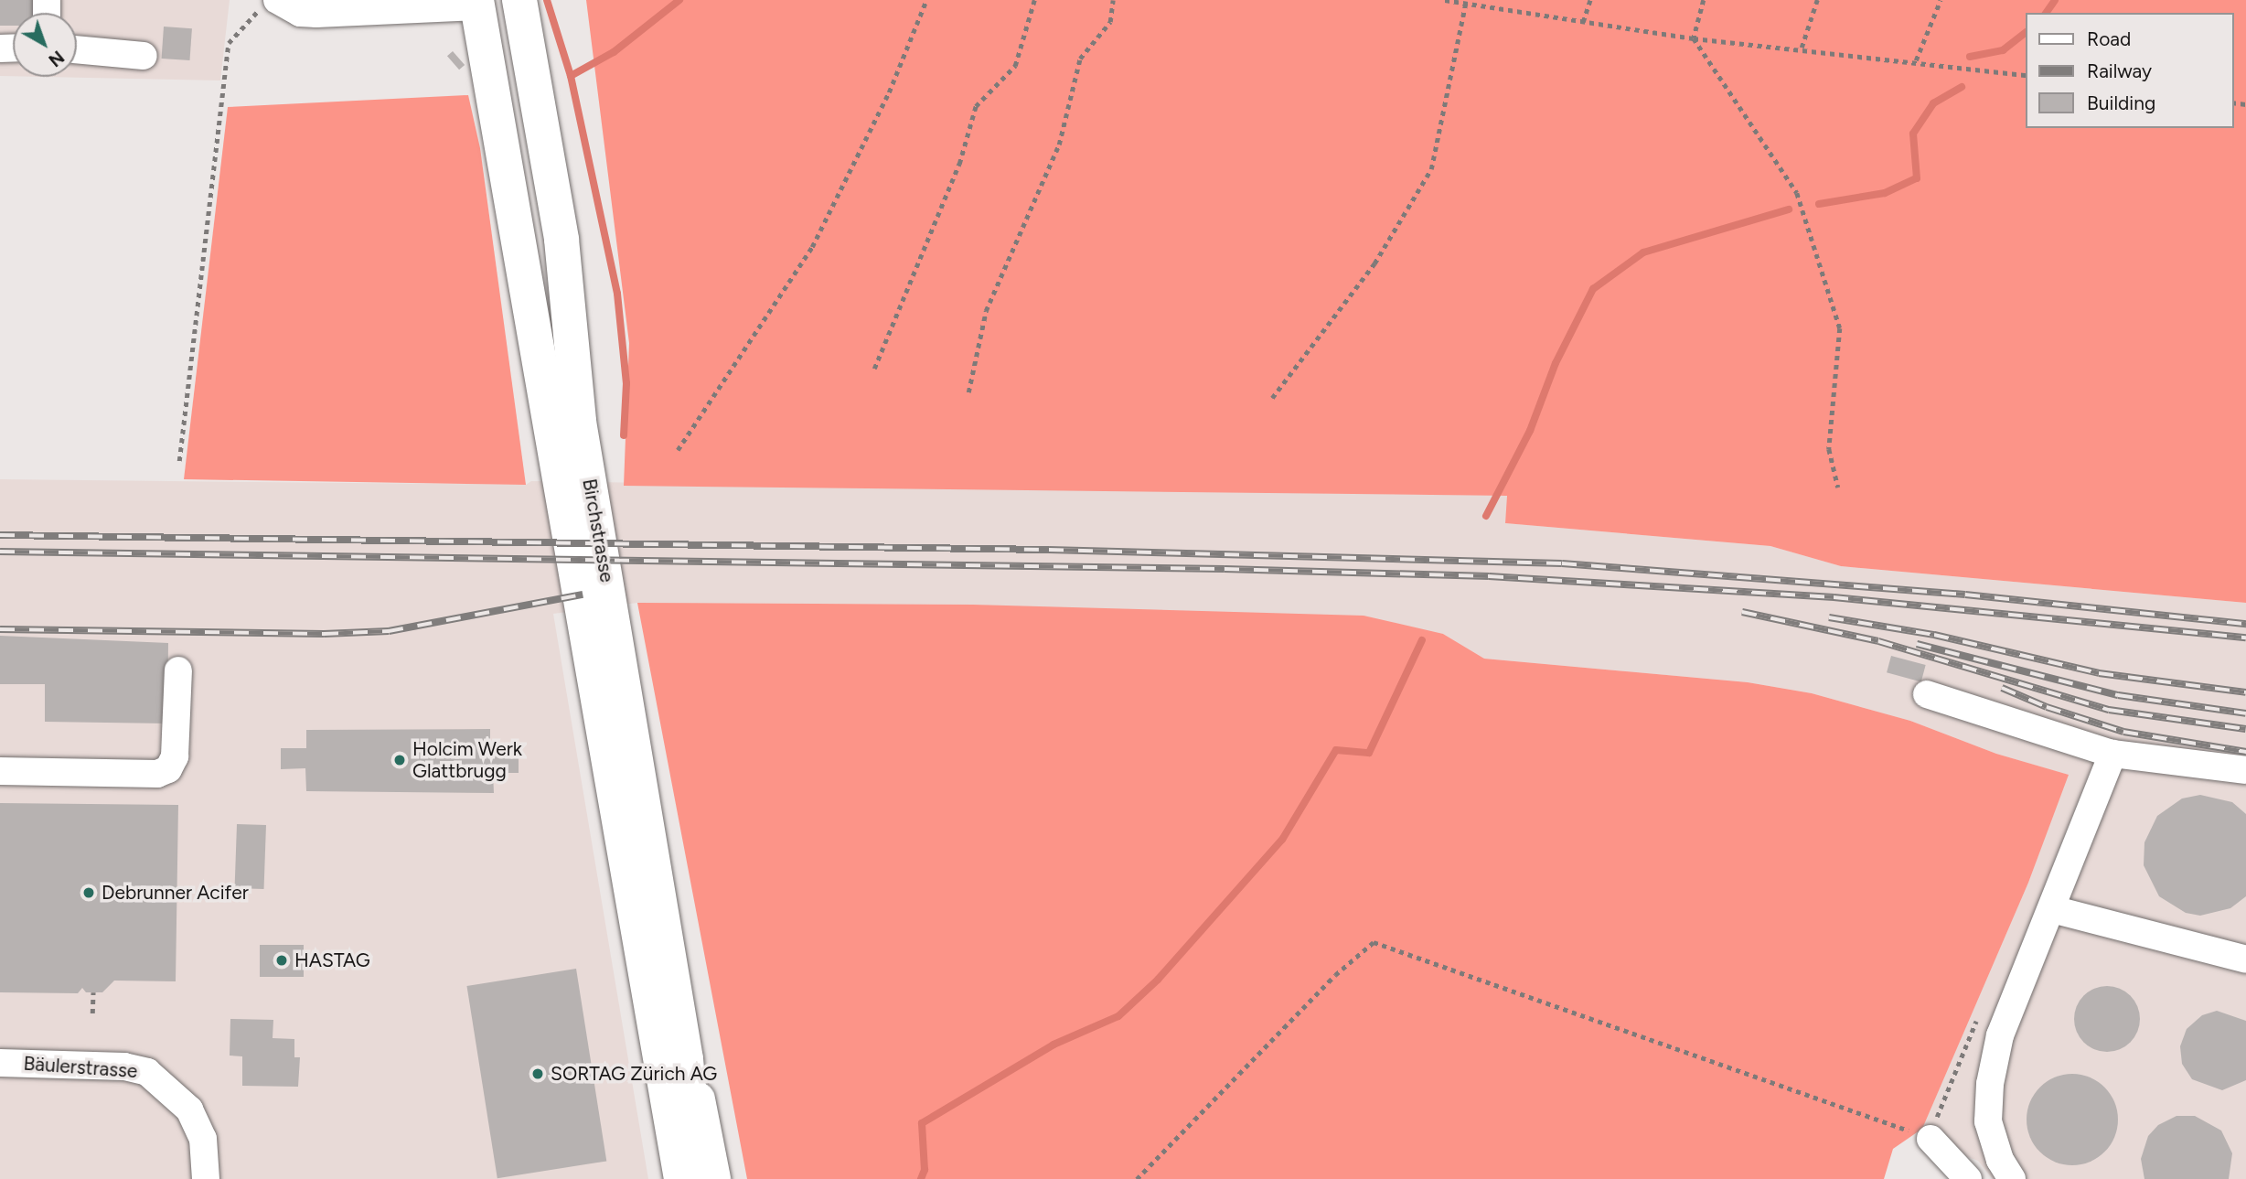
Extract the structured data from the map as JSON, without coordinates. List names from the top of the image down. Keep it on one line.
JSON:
{"streets":{"main road":["Birchstrasse"],"street":["Bäulerstrasse"]},"places":["Holcim Werk Glattbrugg","Debrunner Acifer","HASTAG","SORTAG Zürich AG"],"legend":["Road","Railway","Building"],"north":"bottom right"}
